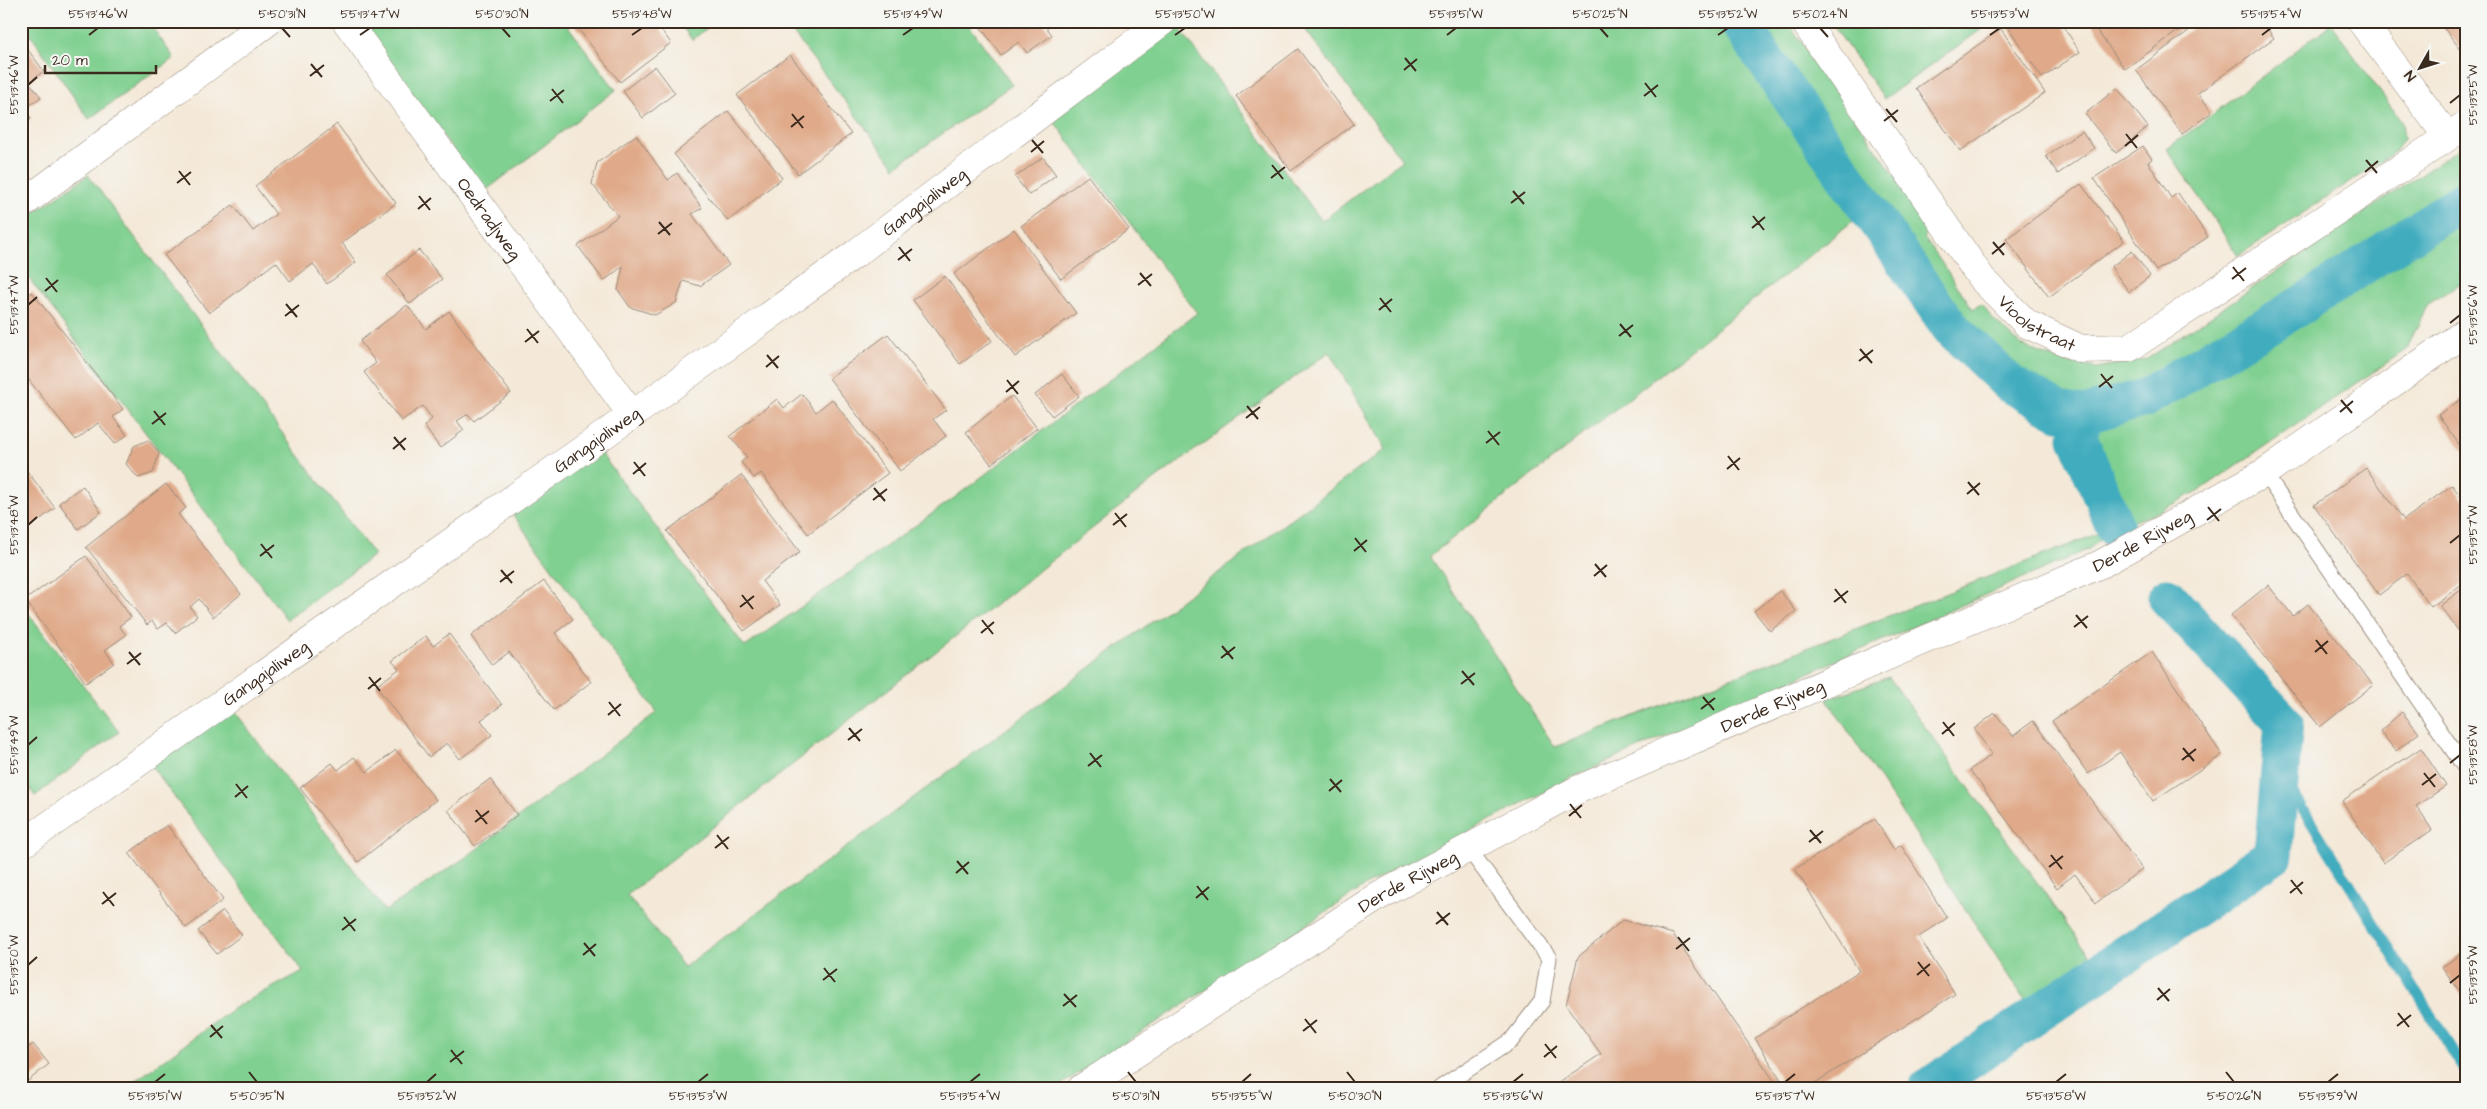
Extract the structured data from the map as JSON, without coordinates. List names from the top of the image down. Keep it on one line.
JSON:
{"streets":{"street":["Gangajaliweg","Oedradjweg","Vioolstraat","Derde Rijweg"]},"crossings":[["Gangajaliweg","Oedradjweg"]],"scale_bar":"20 m","north":"bottom left","coordinates":["55°13'46\"W","5°50'31\"N","55°13'47\"W","5°50'30\"N","55°13'48\"W","55°13'49\"W","55°13'50\"W","55°13'51\"W","5°50'25\"N","55°13'52\"W","5°50'24\"N","55°13'53\"W","55°13'54\"W","55°13'55\"W","55°13'56\"W","55°13'57\"W","55°13'58\"W","55°13'59\"W","5°50'35\"N","5°50'26\"N"]}
